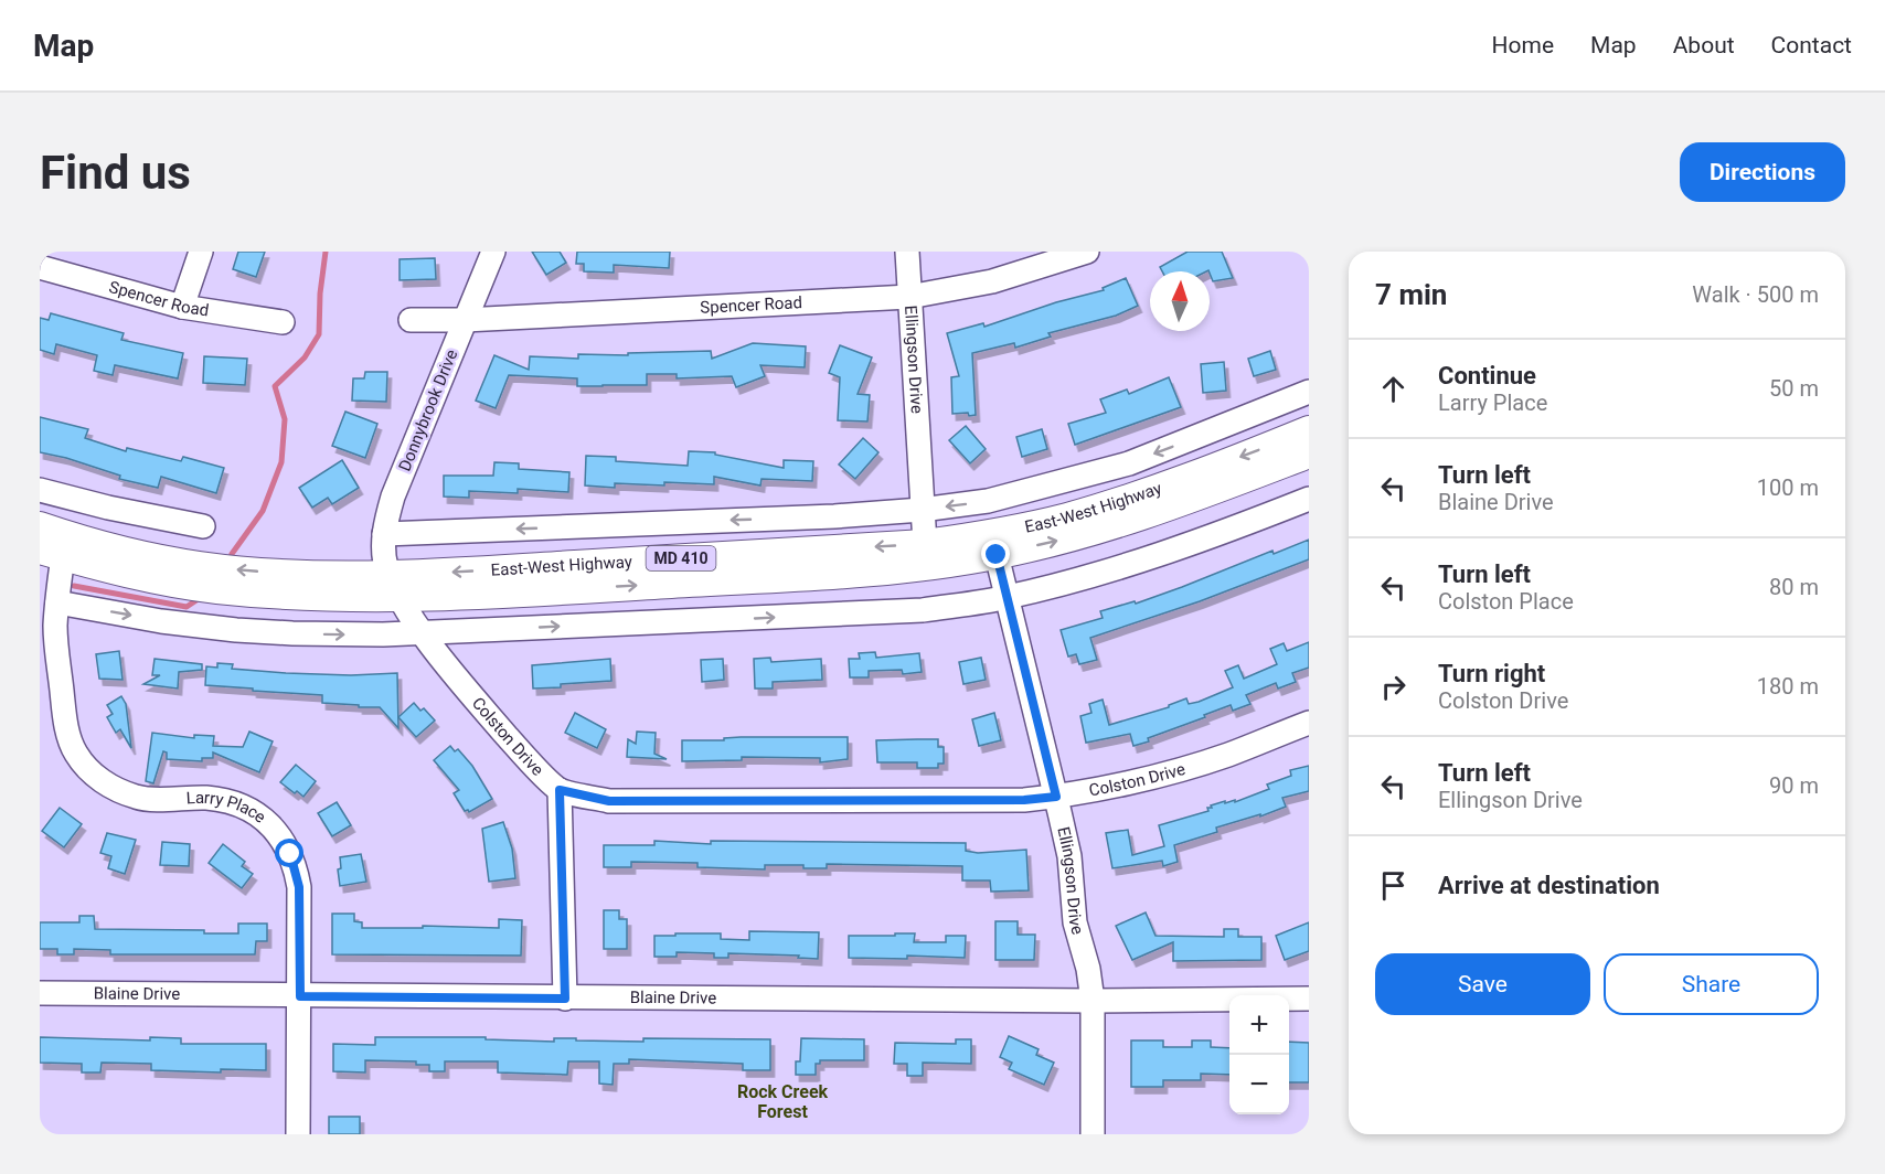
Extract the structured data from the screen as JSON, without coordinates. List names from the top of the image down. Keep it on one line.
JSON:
{"streets":{"main road":["East-West Highway","MD 410"],"street":["Spencer Road","Ellingson Drive","Donnybrook Drive","Colston Drive","Larry Place","Blaine Drive"]},"crossings":[["Spencer Road","Ellingson Drive"],["Spencer Road","Donnybrook Drive"],["Ellingson Drive","East-West Highway"],["Ellingson Drive","Colston Drive"],["Ellingson Drive","Blaine Drive"],["Donnybrook Drive","East-West Highway"],["Donnybrook Drive","Colston Drive"],["East-West Highway","Colston Drive"],["East-West Highway","Larry Place"],["Larry Place","Blaine Drive"]],"districts":["Rock Creek Forest"],"north":"top","page":{"header":"Map","nav":["Home","Map","About","Contact"],"buttons":["Directions",["Save","Share"]],"title":"Find us","heading":["7 min","Walk · 500 m"],"list":[["Continue","Larry Place","50 m"],["Turn left","Blaine Drive","100 m"],["Turn left","Colston Place","80 m"],["Turn right","Colston Drive","180 m"],["Turn left","Ellingson Drive","90 m"],"Arrive at destination"],"map_buttons":["+","−"]}}
